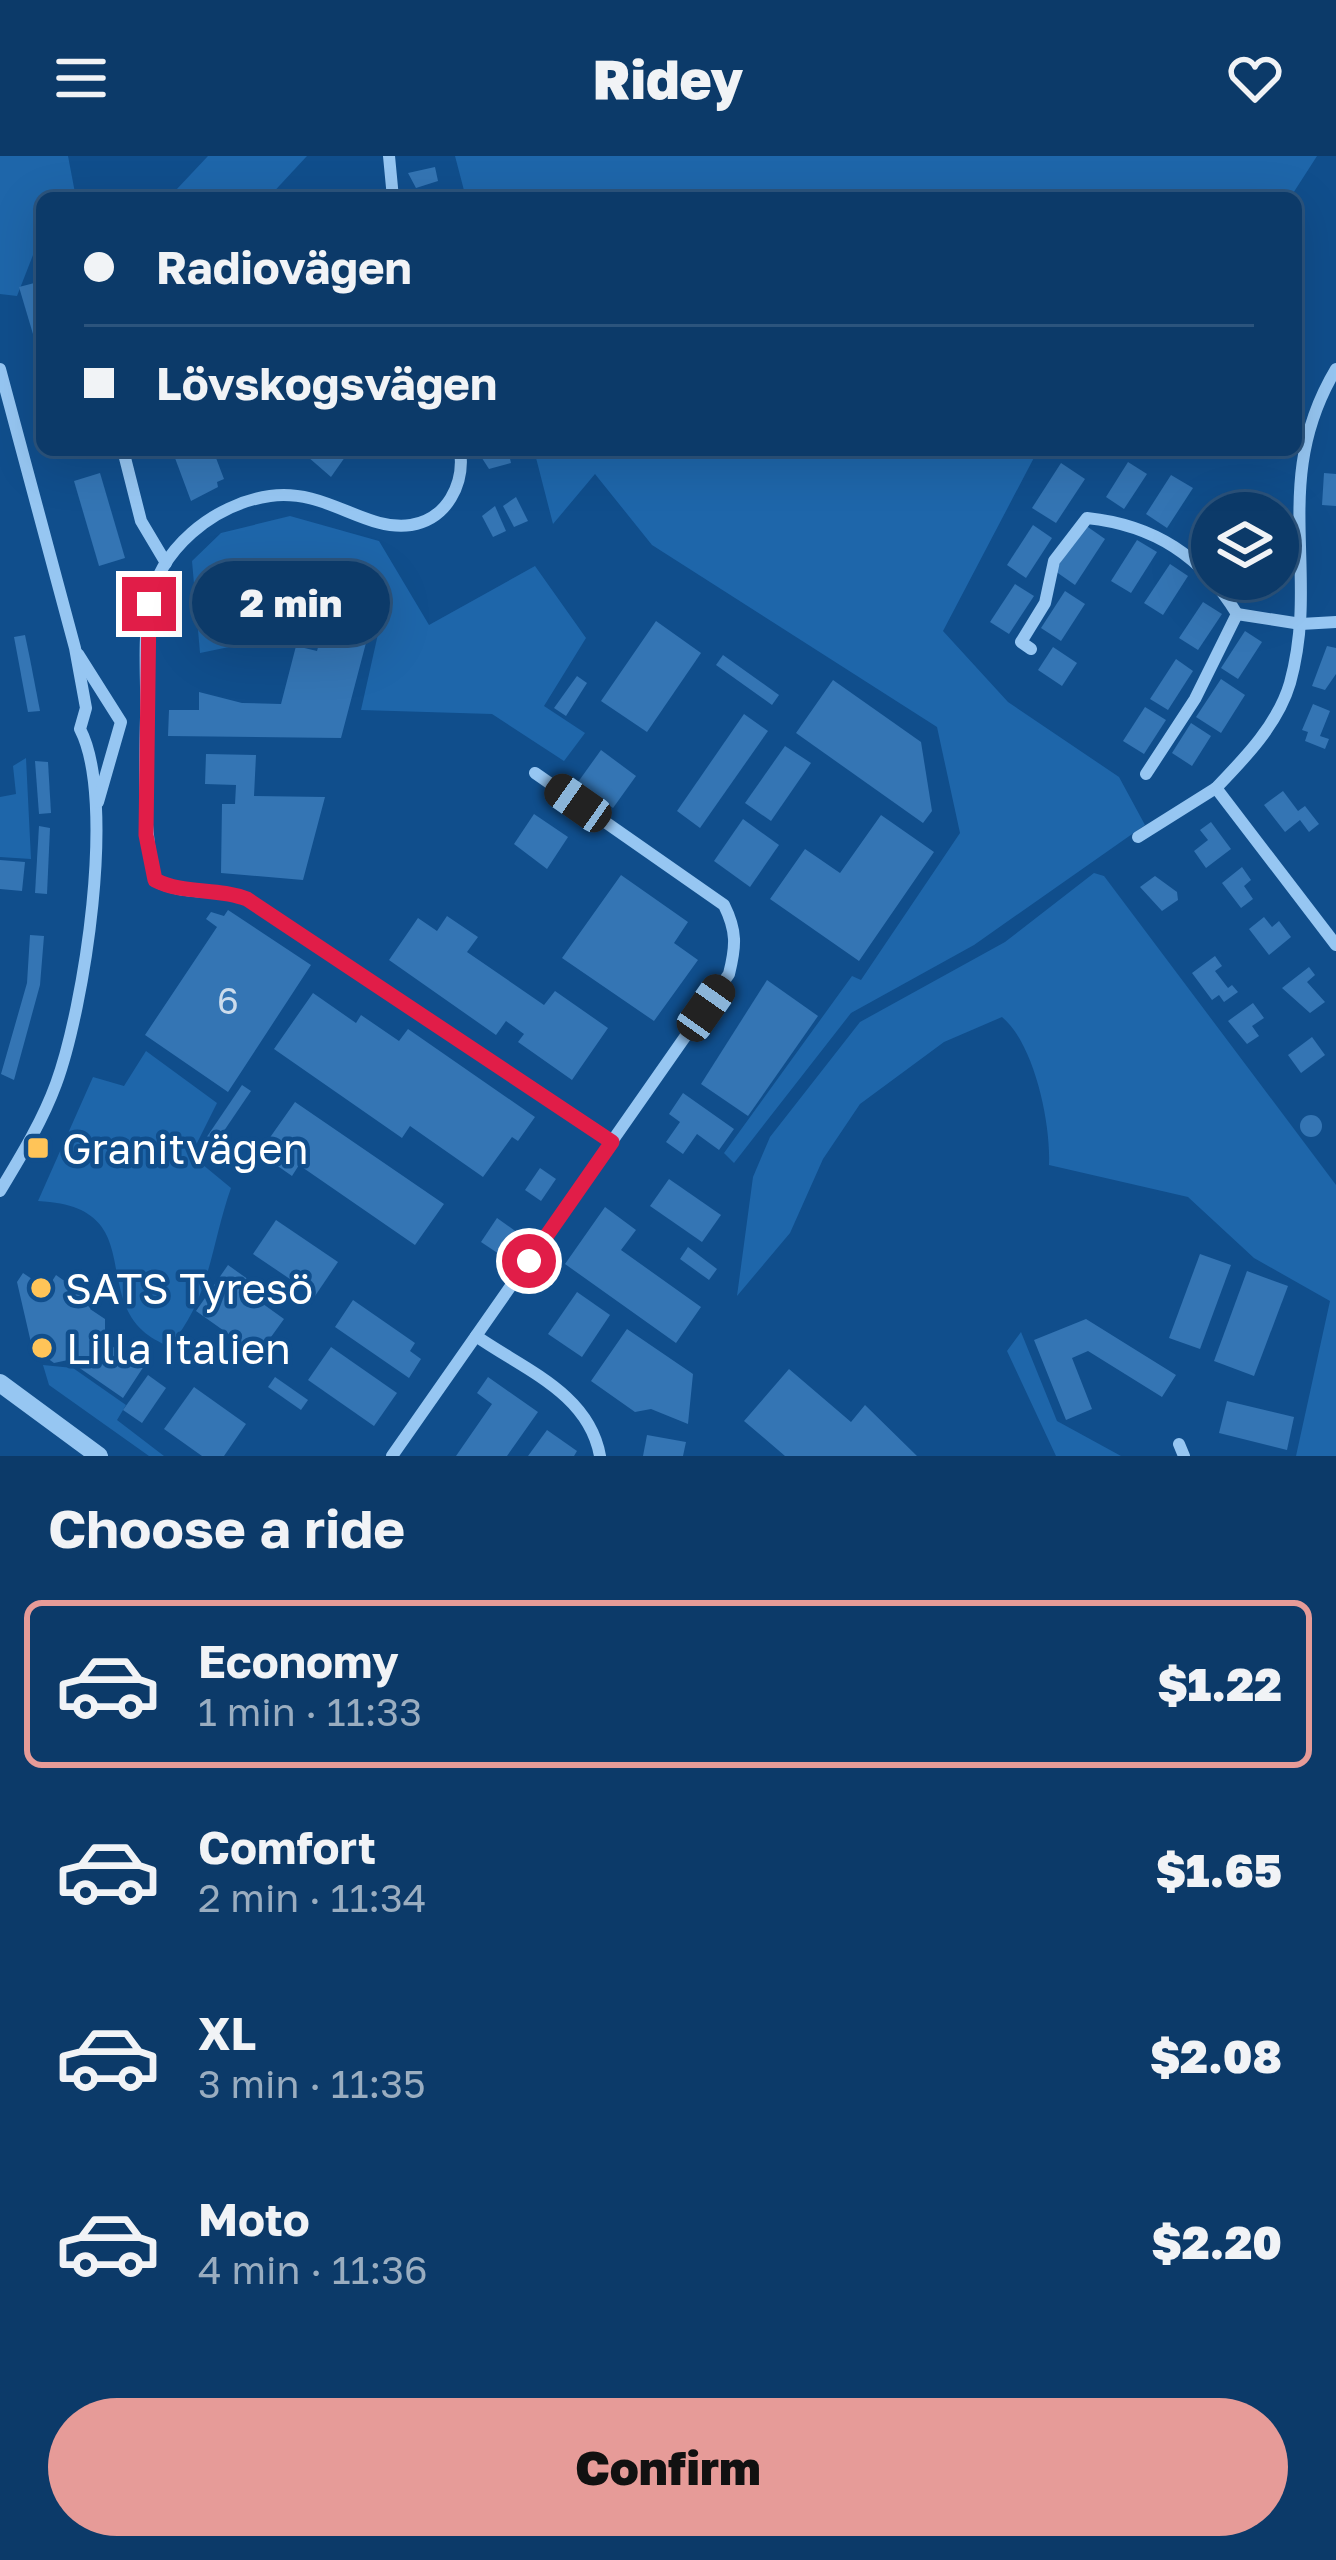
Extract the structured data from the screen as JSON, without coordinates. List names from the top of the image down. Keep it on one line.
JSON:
{"places":{"transit":["Granitvägen"],"other":["SATS Tyresö","Lilla Italien"]},"house_numbers":["6"],"page":{"header":"Ridey","banner":["Radiovägen","Lövskogsvägen"],"bubble":"2 min","heading":"Choose a ride","list":[{"name":"Economy","note":"1 min · 11:33","value":"$1.22"},{"name":"Comfort","note":"2 min · 11:34","value":"$1.65"},{"name":"XL","note":"3 min · 11:35","value":"$2.08"},{"name":"Moto","note":"4 min · 11:36","value":"$2.20"}],"buttons":"Confirm"}}
